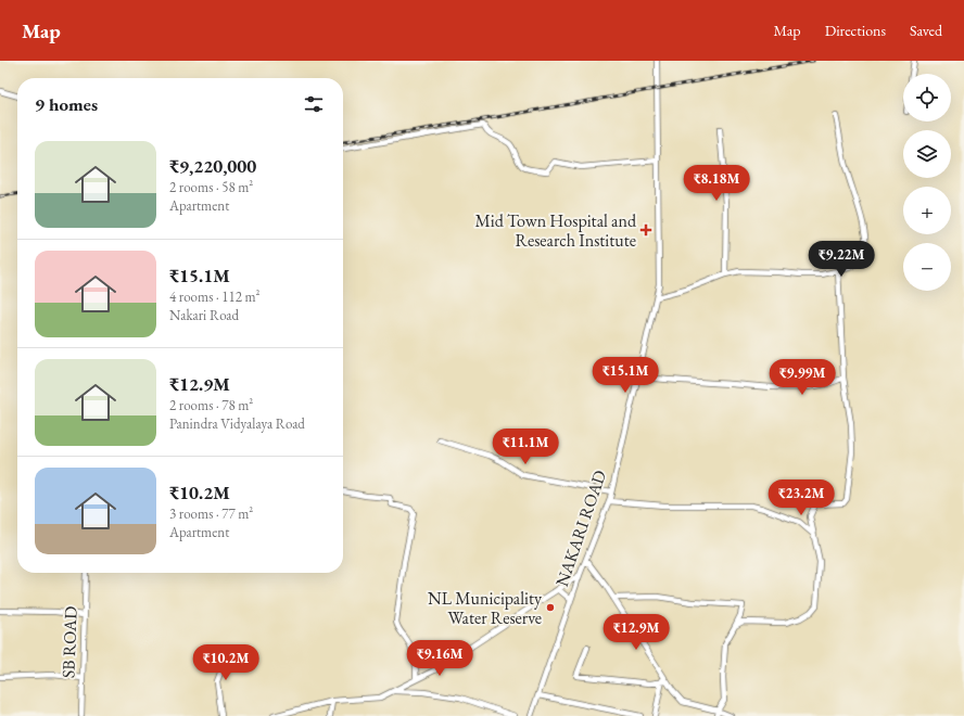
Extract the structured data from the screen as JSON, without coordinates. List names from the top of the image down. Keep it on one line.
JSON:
{"streets":{"street":["NAKARI ROAD","SB ROAD"]},"places":{"health":["Mid Town Hospital and Research Institute"],"other":["NL Municipality Water Reserve"]},"page":{"header":"Map","nav":["Map","Directions","Saved"],"map_buttons":["+","−"],"heading":"9 homes","list":[{"name":"₹9,220,000","note":"2 rooms · 58 m² · Apartment"},{"name":"₹15.1M","note":"4 rooms · 112 m² · Nakari Road"},{"name":"₹12.9M","note":"2 rooms · 78 m² · Panindra Vidyalaya Road"},{"name":"₹10.2M","note":"3 rooms · 77 m² · Apartment"}],"price":["₹8.18M","₹9.22M","₹15.1M","₹9.99M","₹11.1M","₹23.2M","₹12.9M","₹9.16M","₹10.2M"]}}
